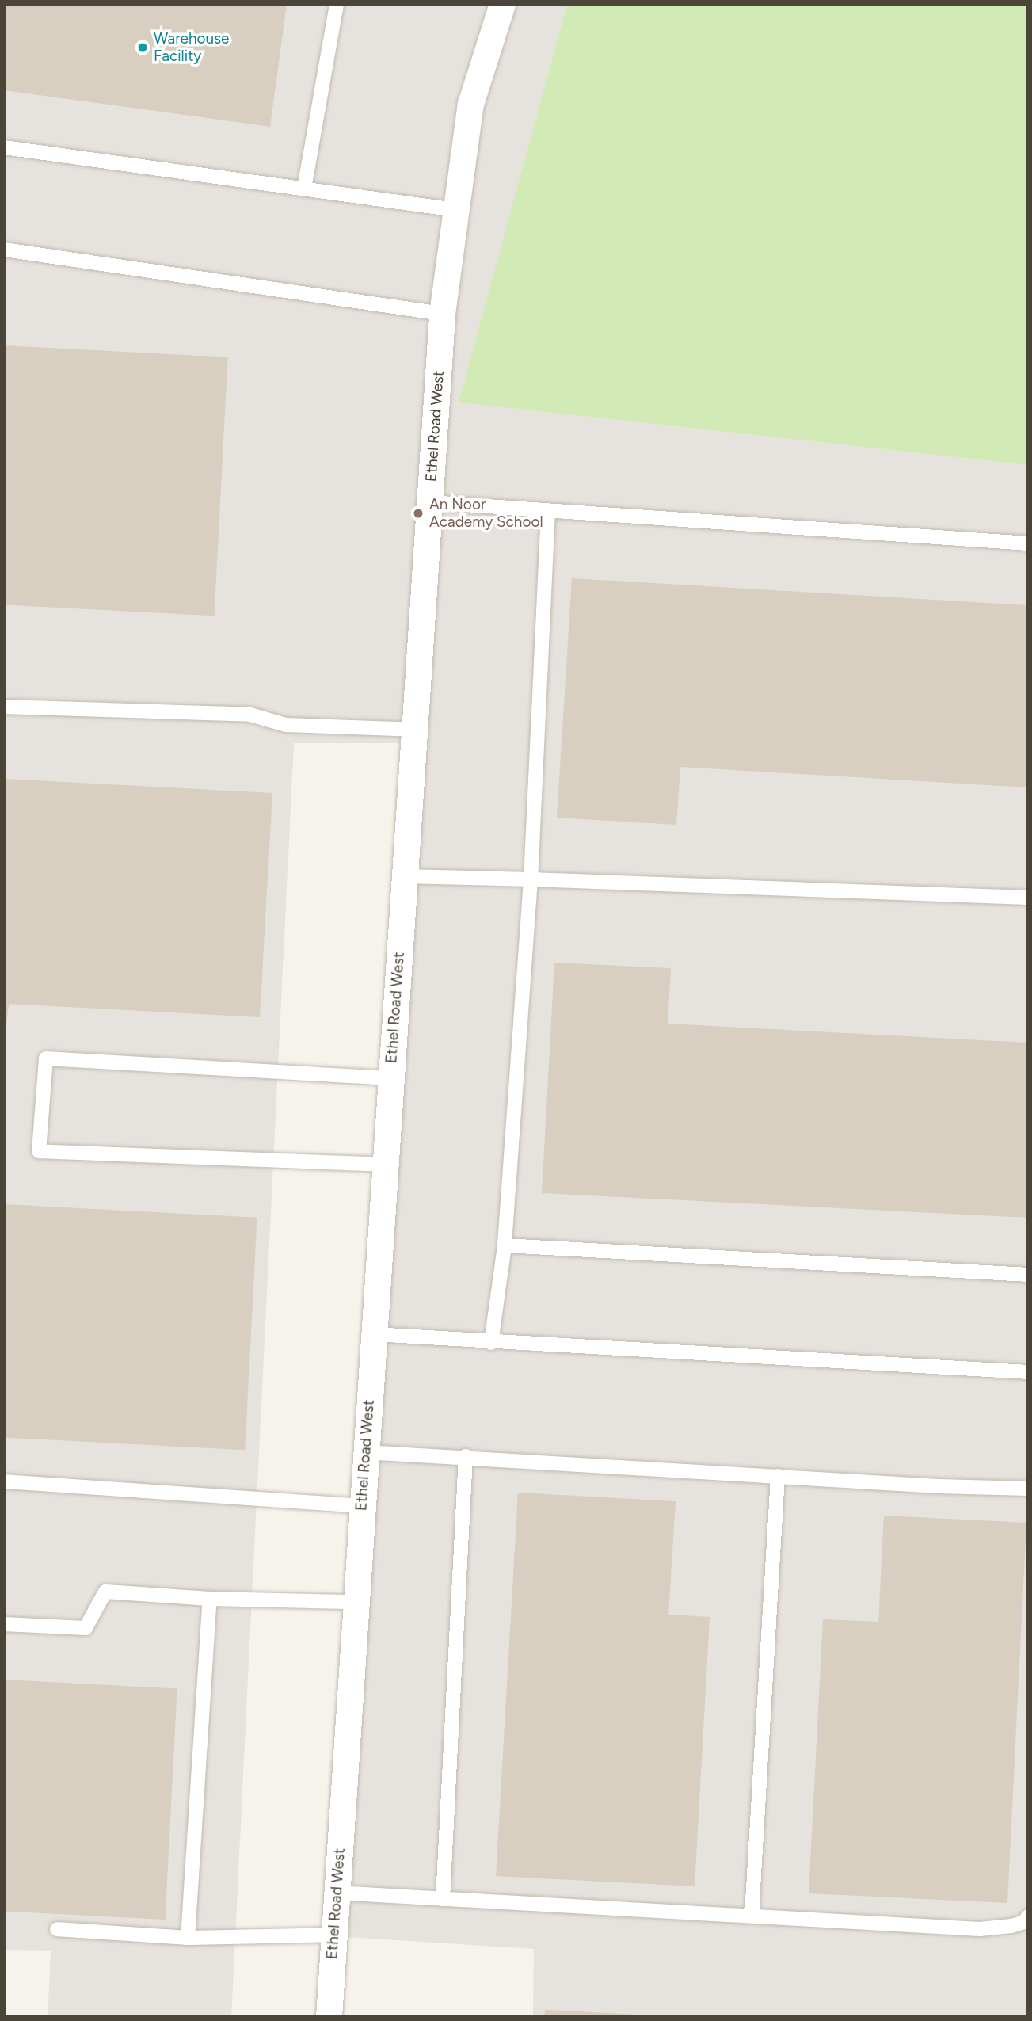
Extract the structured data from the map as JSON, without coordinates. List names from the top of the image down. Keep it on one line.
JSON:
{"streets":{"street":["Ethel Road West"]},"places":["Warehouse Facility","An Noor Academy School"]}
